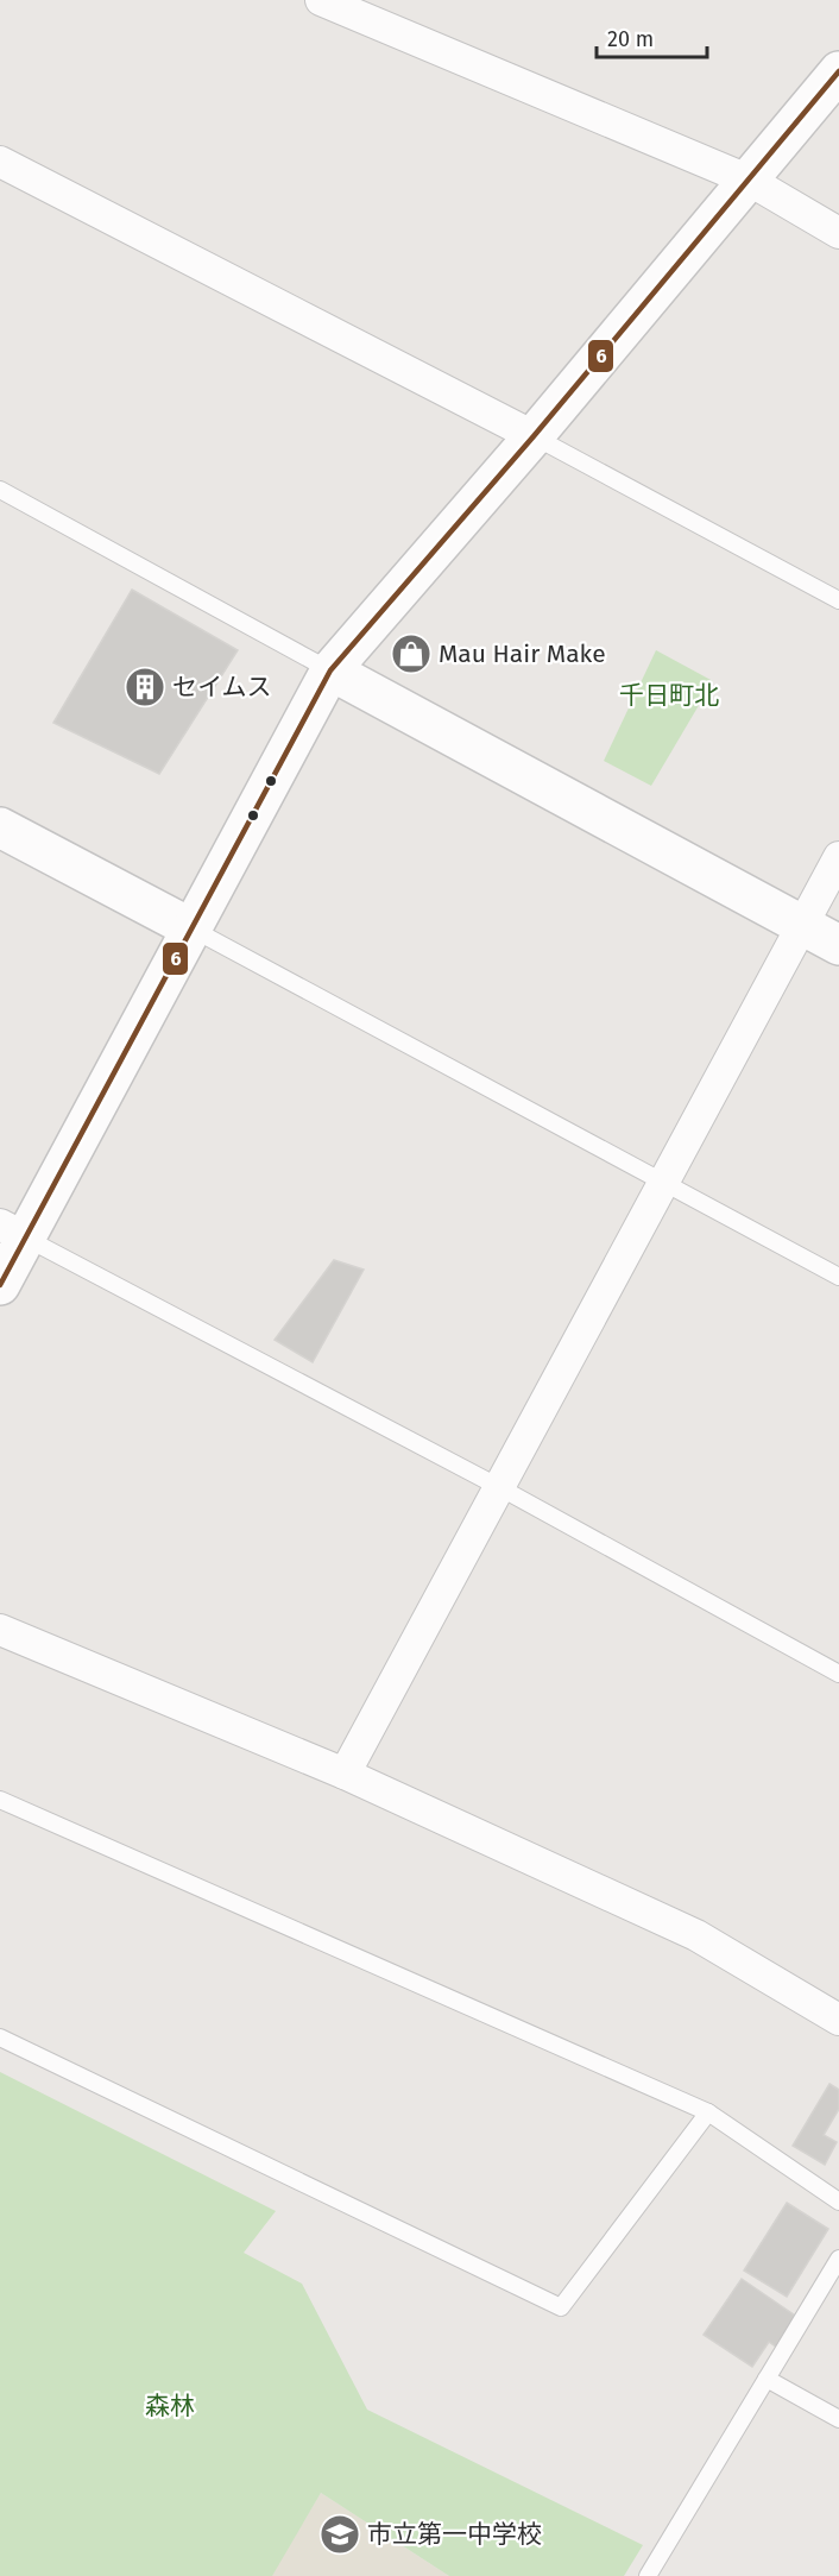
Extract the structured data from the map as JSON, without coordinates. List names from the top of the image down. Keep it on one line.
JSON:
{"parks":["千日町北","森林"],"places":{"shop":["Mau Hair Make"],"building":["セイムス"],"school or university":["市立第一中学校"]},"lines":["transit line 6"],"scale_bar":"20 m"}
